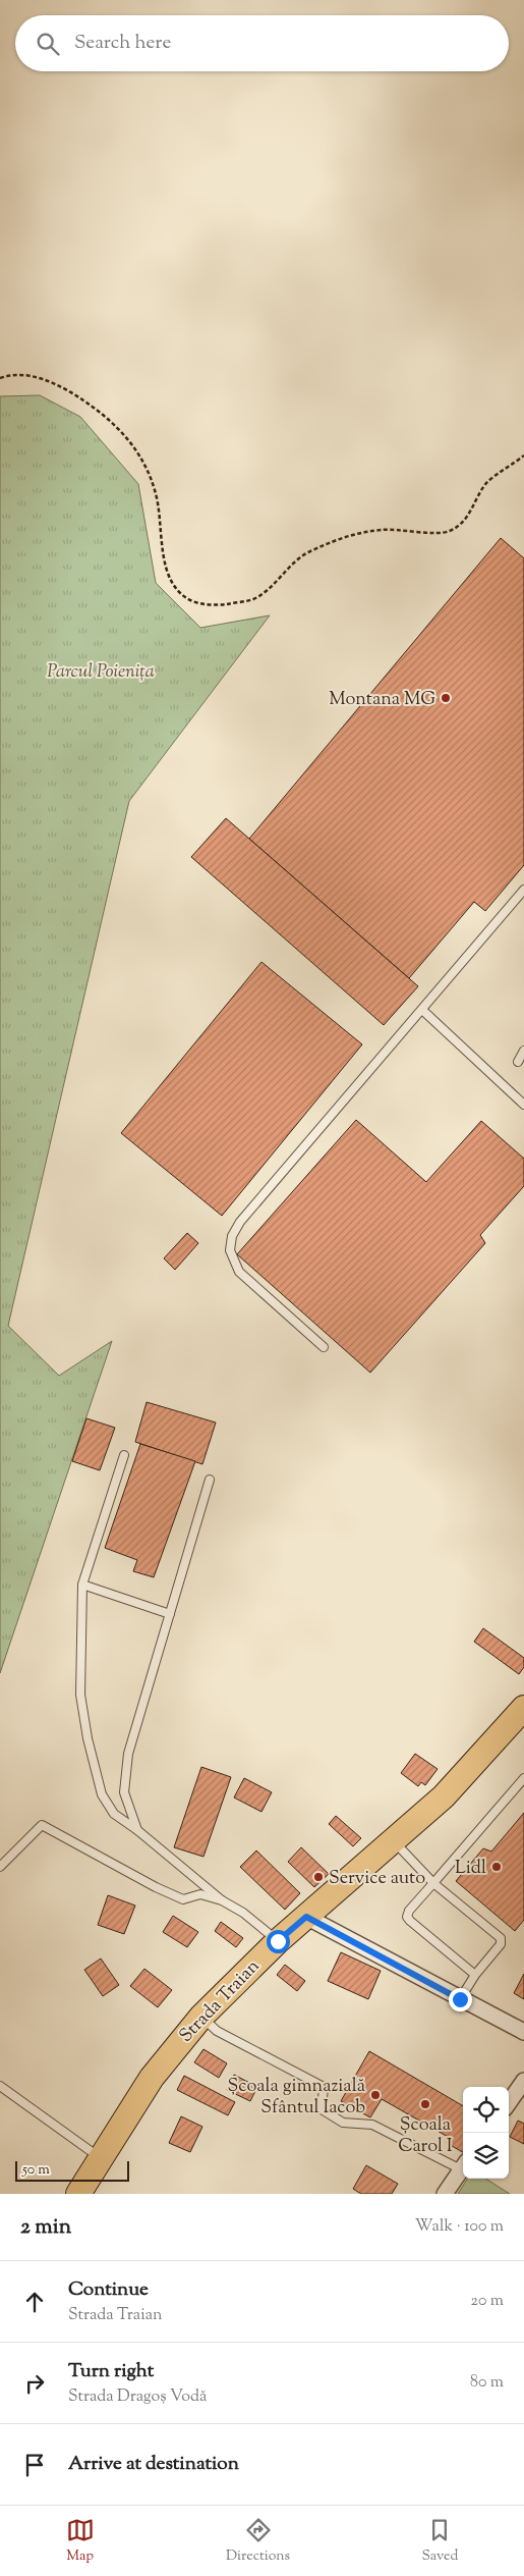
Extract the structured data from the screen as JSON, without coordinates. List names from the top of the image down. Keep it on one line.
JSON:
{"streets":{"main road":["Strada Traian"]},"parks":["Parcul Poieniţa"],"places":["Montana MG","Lidl","Service auto","Şcoala gimnazială Sfântul Iacob","Școala Carol I"],"scale_bar":"50 m","page":{"search":"Search here","scale":"50 m","heading":["2 min","Walk · 100 m"],"list":[["Continue","Strada Traian","20 m"],["Turn right","Strada Dragoș Vodă","80 m"],"Arrive at destination"],"nav":["Map","Directions","Saved"]}}
